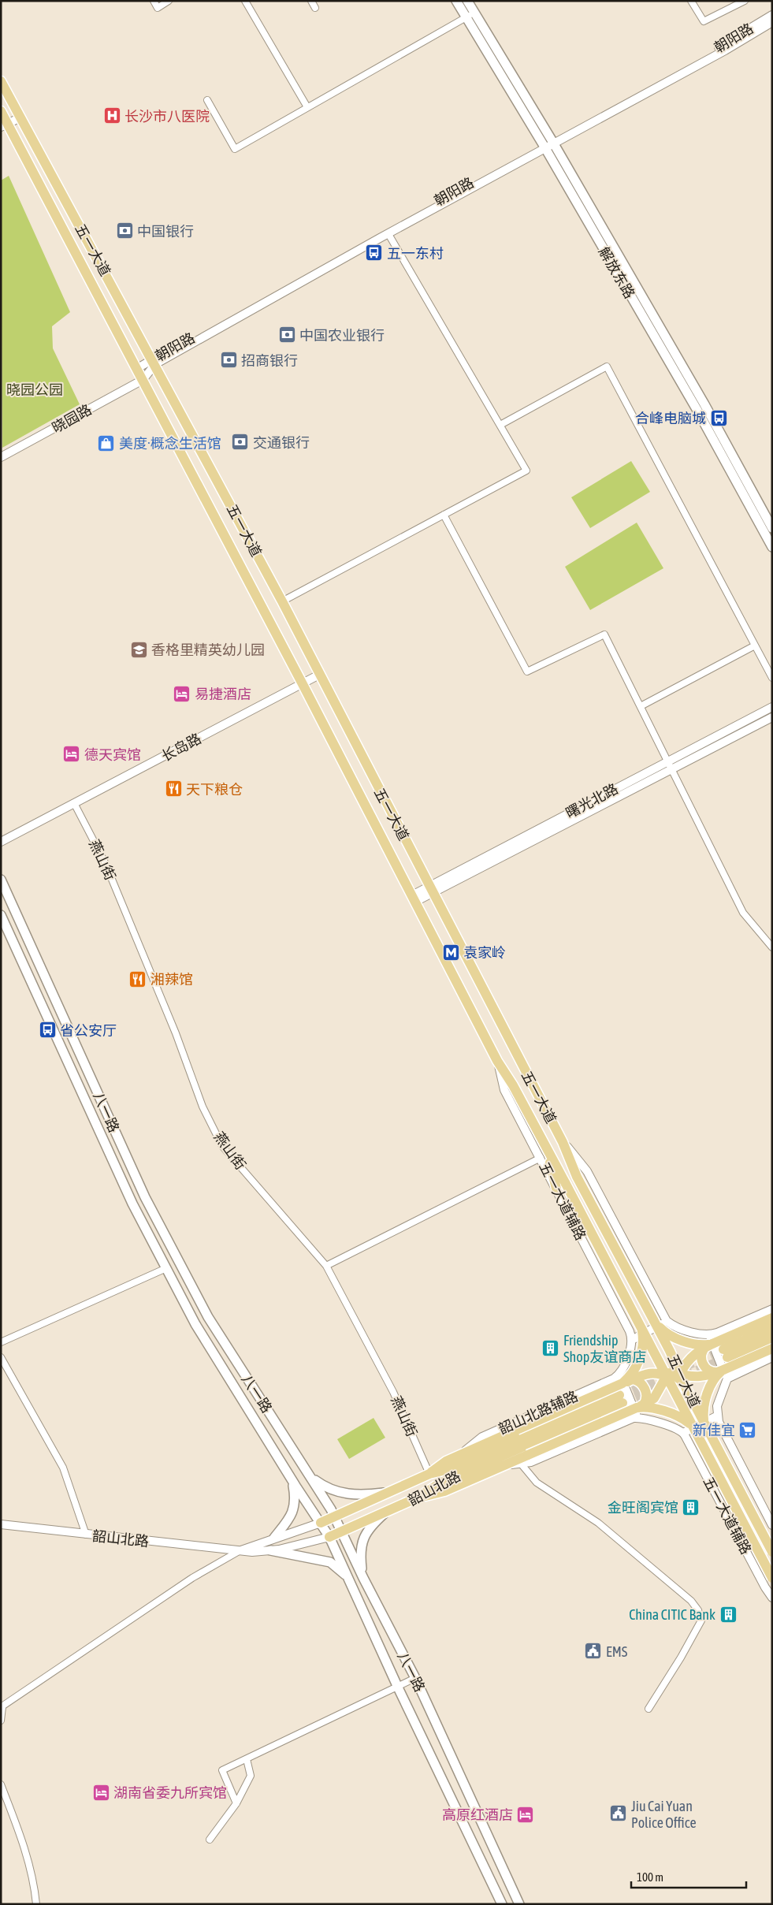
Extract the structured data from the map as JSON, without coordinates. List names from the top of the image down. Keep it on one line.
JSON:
{"streets":{"main road":["五一大道","解放东路","八一路","韶山北路"],"street":["朝阳路","晓园路","长岛路","曙光北路","燕山街","五一大道辅路","韶山北路辅路"]},"crossings":[["朝阳路","五一大道"],["朝阳路","解放东路"],["朝阳路","晓园路"],["五一大道","晓园路"],["五一大道","长岛路"],["五一大道","曙光北路"],["五一大道","五一大道辅路"],["长岛路","燕山街"],["燕山街","韶山北路"],["八一路","韶山北路"]],"parks":["晓园公园"],"places":{"hospital":["长沙市八医院"],"bank":["中国银行","中国农业银行","招商银行","交通银行"],"bus stop":["五一东村","合峰电脑城","省公安厅"],"shop":["美度·概念生活馆"],"school or university":["香格里精英幼儿园"],"hotel":["易捷酒店","德天宾馆","湖南省委九所宾馆","高原红酒店"],"restaurant":["天下粮仓","湘辣馆"],"metro station":["袁家岭"],"building":["Friendship Shop友谊商店","金旺阁宾馆","China CITIC Bank"],"supermarket":["新佳宜"],"public building":["EMS","Jiu Cai Yuan Police Office"]},"scale_bar":"100 m"}
